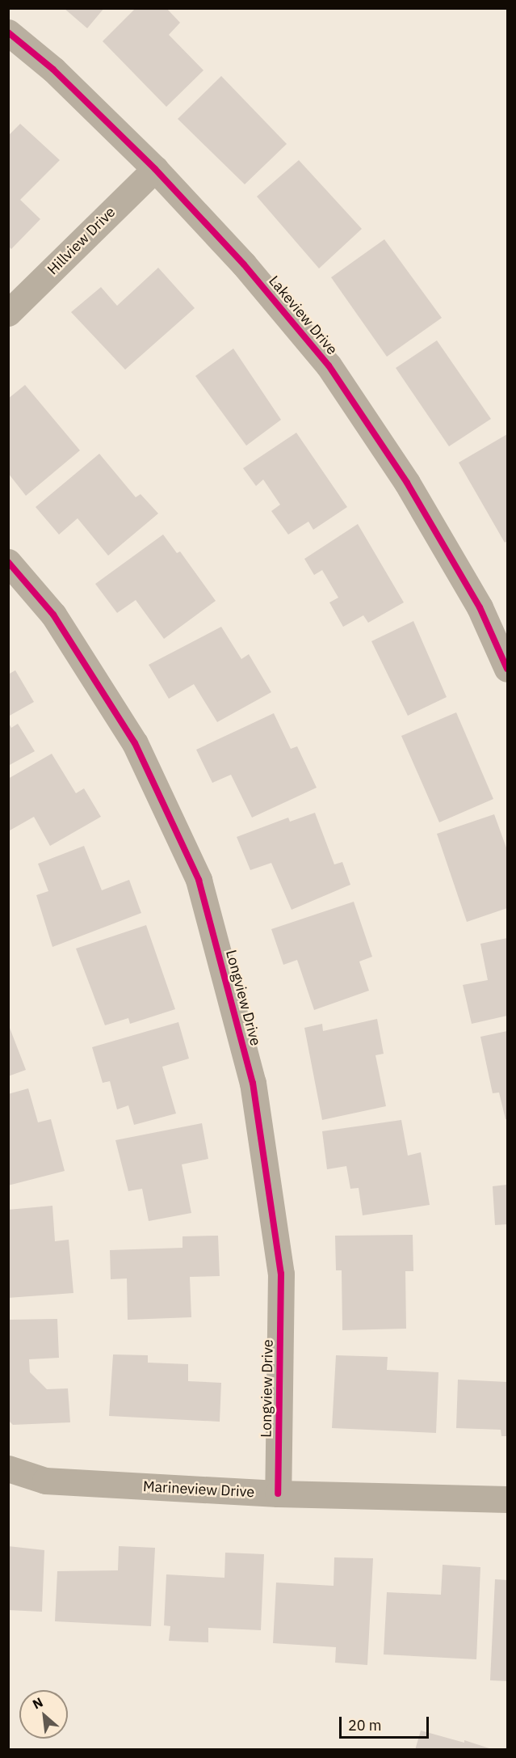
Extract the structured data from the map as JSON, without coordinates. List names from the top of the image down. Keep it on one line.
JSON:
{"streets":{"street":["Hillview Drive","Lakeview Drive","Longview Drive","Marineview Drive"]},"crossings":[["Hillview Drive","Lakeview Drive"],["Longview Drive","Marineview Drive"]],"scale_bar":"20 m","north":"top left"}
